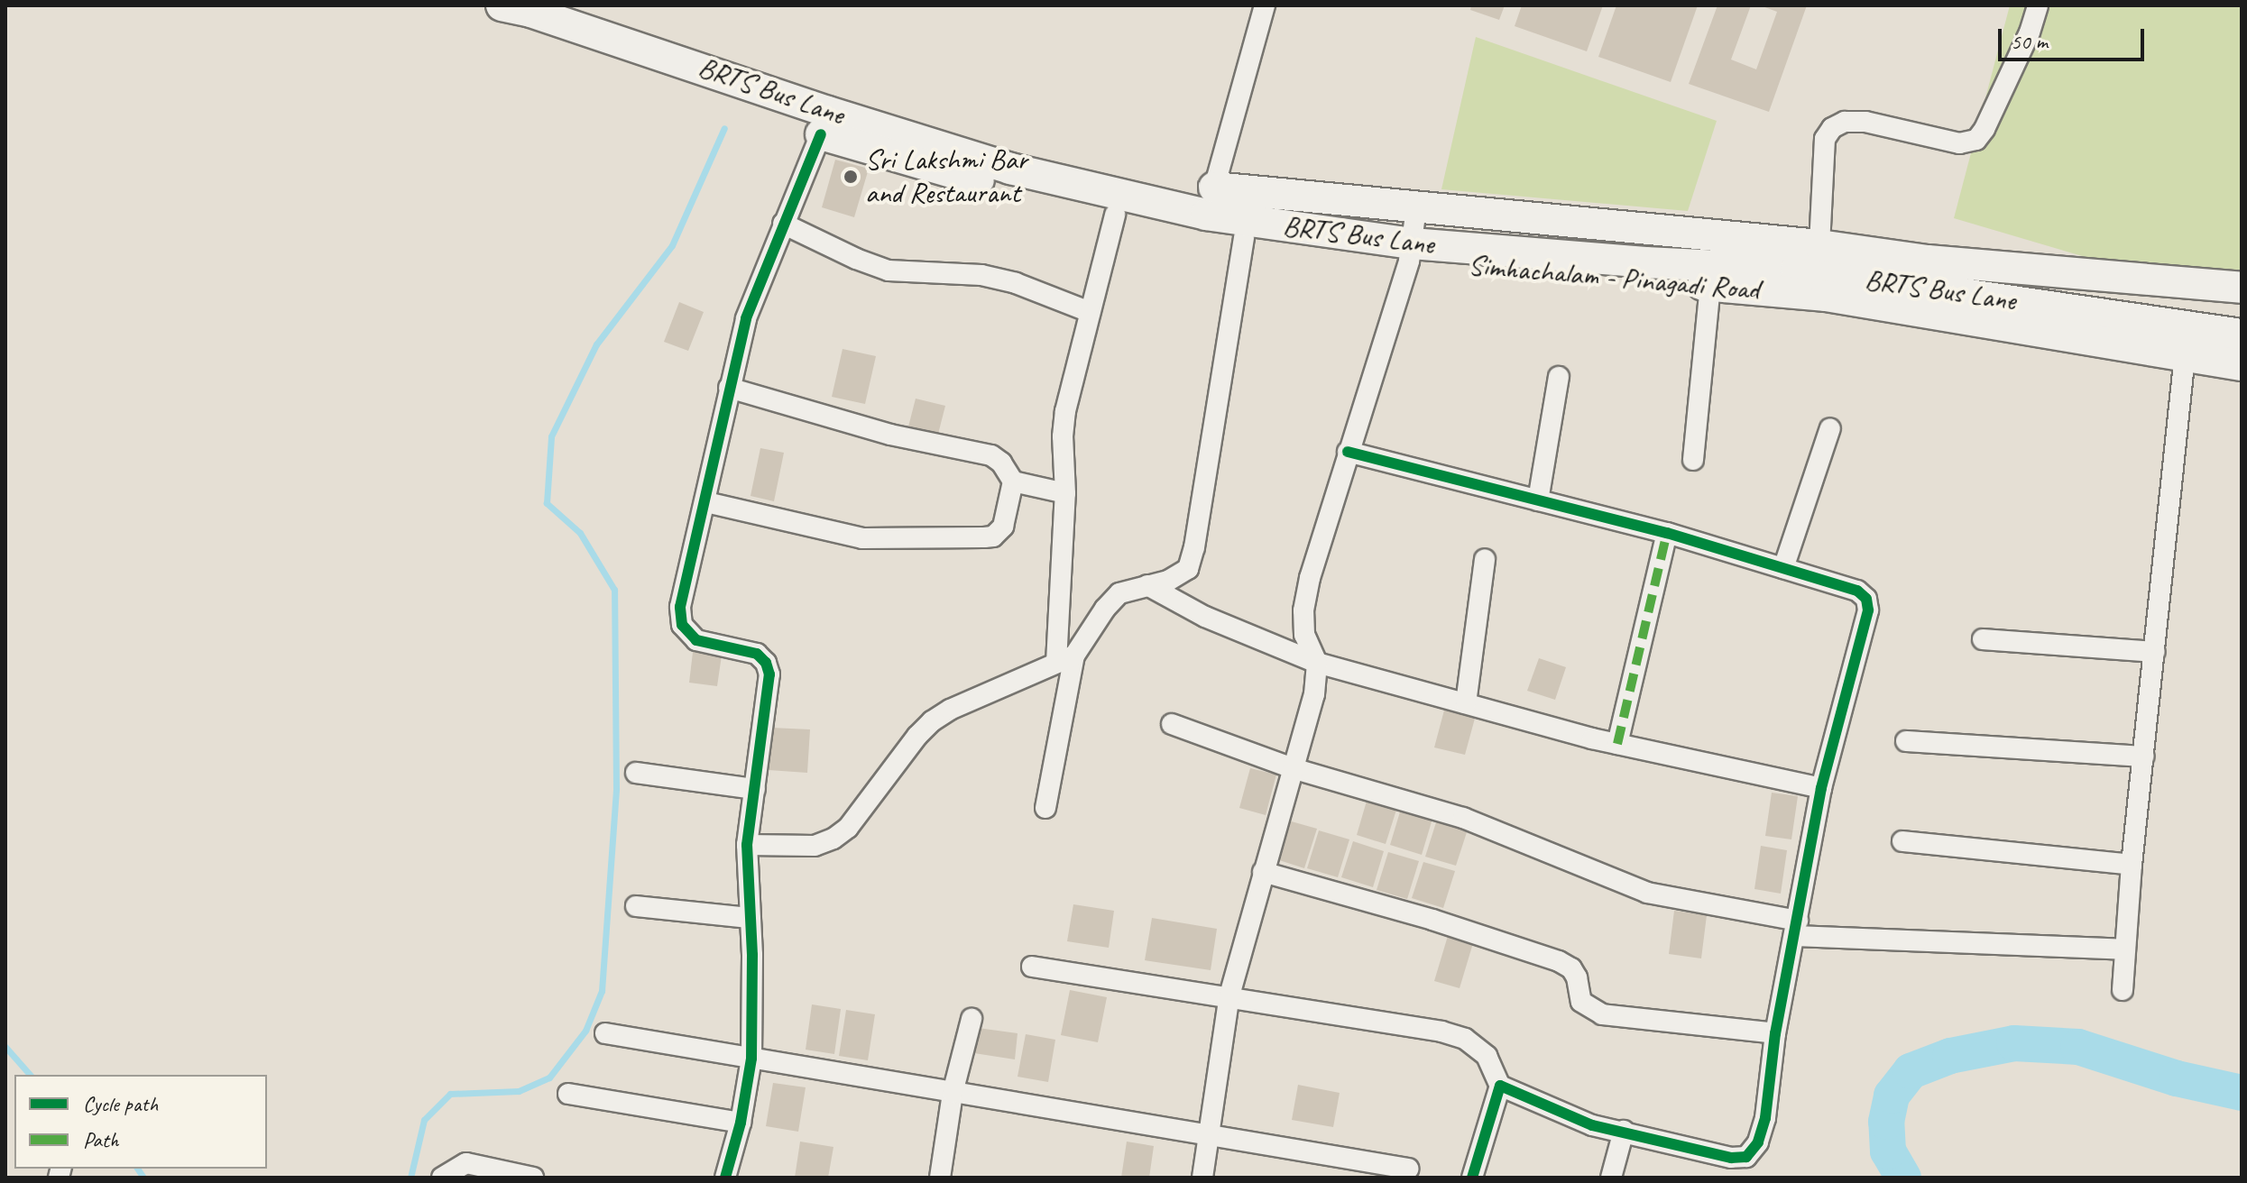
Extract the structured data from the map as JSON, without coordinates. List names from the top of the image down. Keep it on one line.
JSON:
{"streets":{"main road":["BRTS Bus Lane","Simhachalam - Pinagadi Road"]},"crossings":[["BRTS Bus Lane","Simhachalam - Pinagadi Road"]],"places":["Sri Lakshmi Bar and Restaurant"],"legend":["Cycle path","Path"],"scale_bar":"50 m"}
